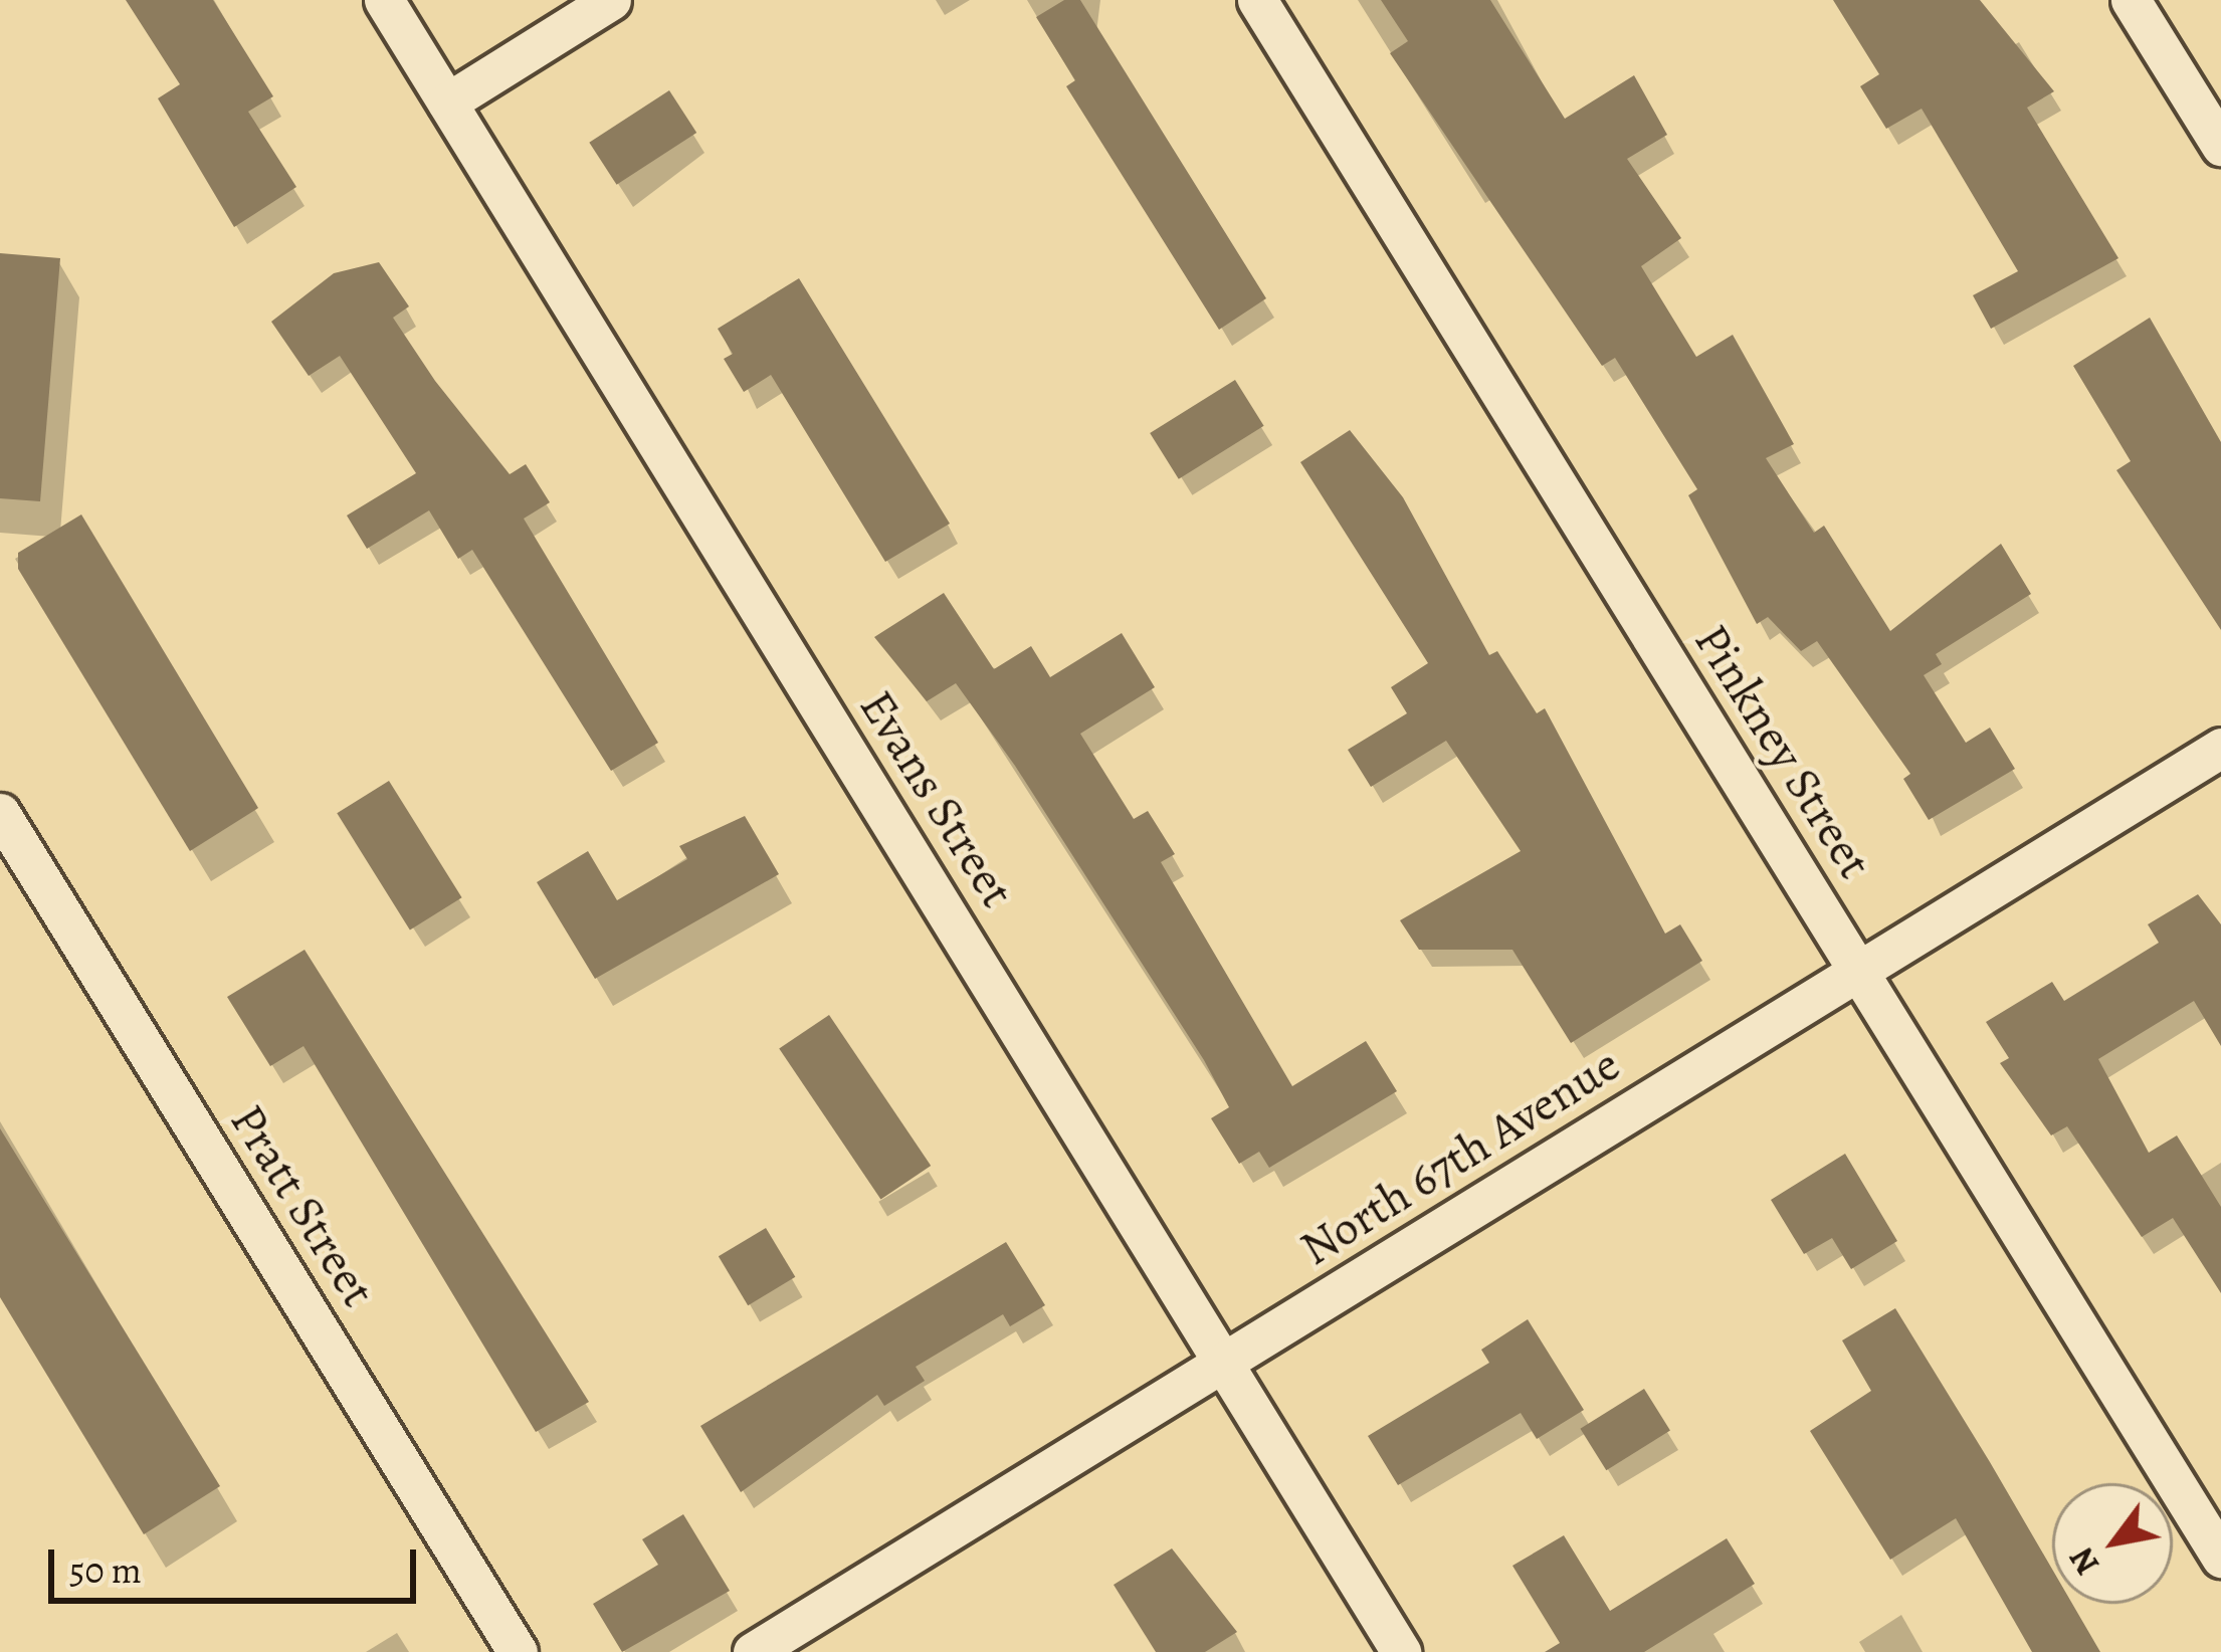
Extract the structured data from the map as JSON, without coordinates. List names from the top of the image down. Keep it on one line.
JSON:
{"streets":{"street":["Pinkney Street","Evans Street","North 67th Avenue","Pratt Street"]},"crossings":[["Pinkney Street","North 67th Avenue"],["Evans Street","North 67th Avenue"]],"scale_bar":"50 m","north":"bottom left"}
